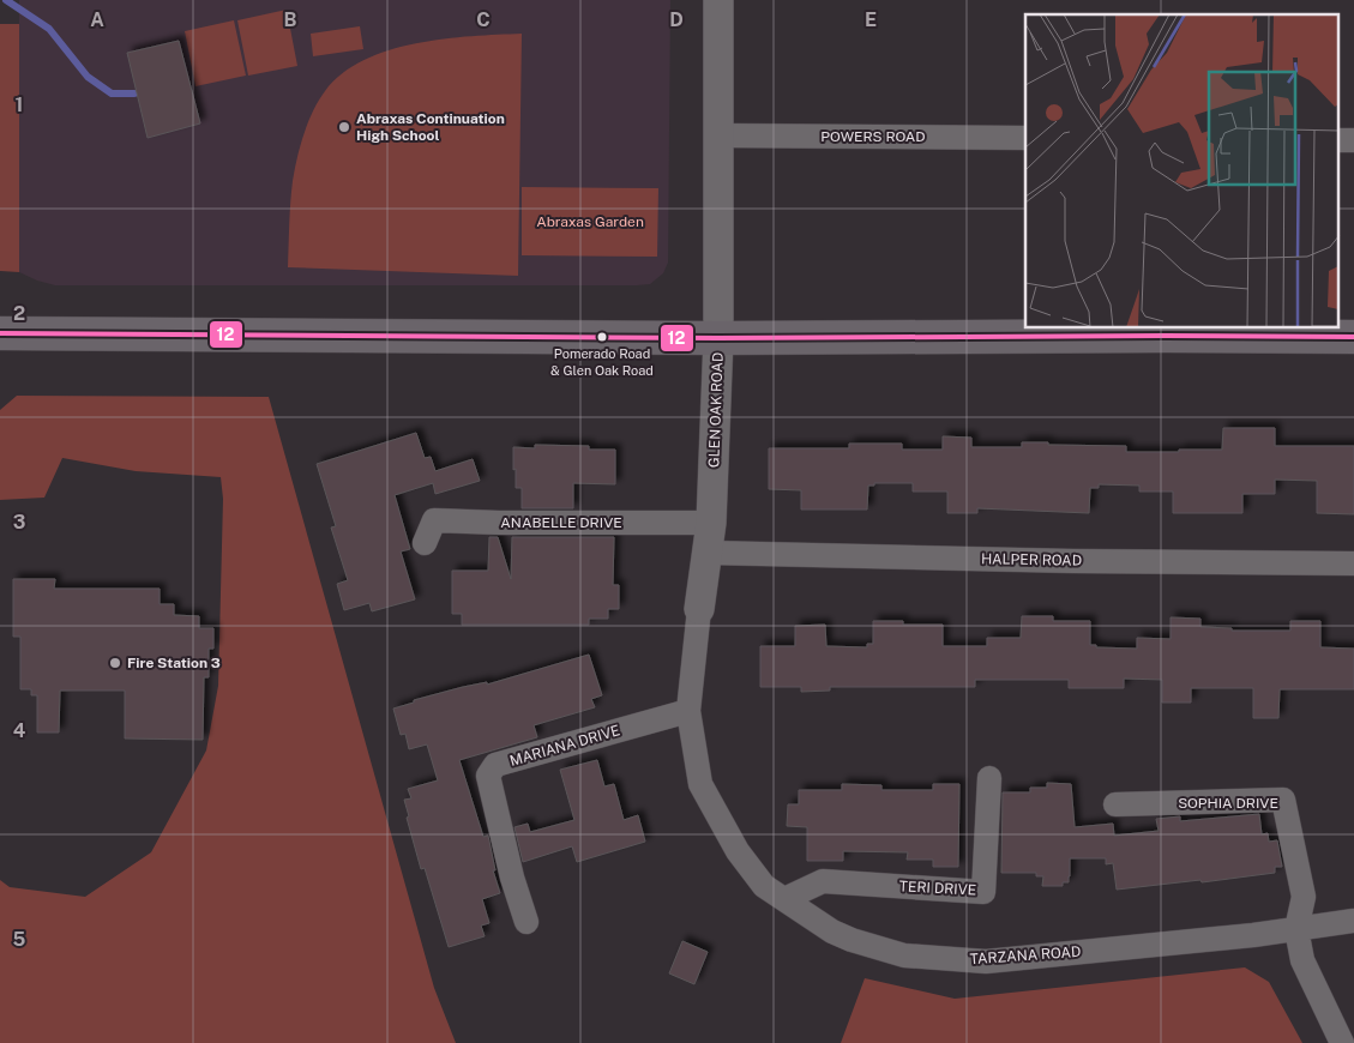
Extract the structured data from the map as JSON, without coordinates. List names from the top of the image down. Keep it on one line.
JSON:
{"streets":{"street":["POWERS ROAD","GLEN OAK ROAD","ANABELLE DRIVE","HALPER ROAD","MARIANA DRIVE","SOPHIA DRIVE","TERI DRIVE","TARZANA ROAD"]},"crossings":[["POWERS ROAD","GLEN OAK ROAD"],["GLEN OAK ROAD","ANABELLE DRIVE"],["GLEN OAK ROAD","HALPER ROAD"],["GLEN OAK ROAD","MARIANA DRIVE"],["GLEN OAK ROAD","TARZANA ROAD"],["MARIANA DRIVE","TARZANA ROAD"],["SOPHIA DRIVE","TARZANA ROAD"],["TERI DRIVE","TARZANA ROAD"]],"parks":["Abraxas Garden"],"places":["Abraxas Continuation High School","Pomerado Road & Glen Oak Road","Fire Station 3"],"lines":["transit line 12"],"grid":{"columns":["A","B","C","D","E"],"rows":["1","2","3","4","5"]}}
